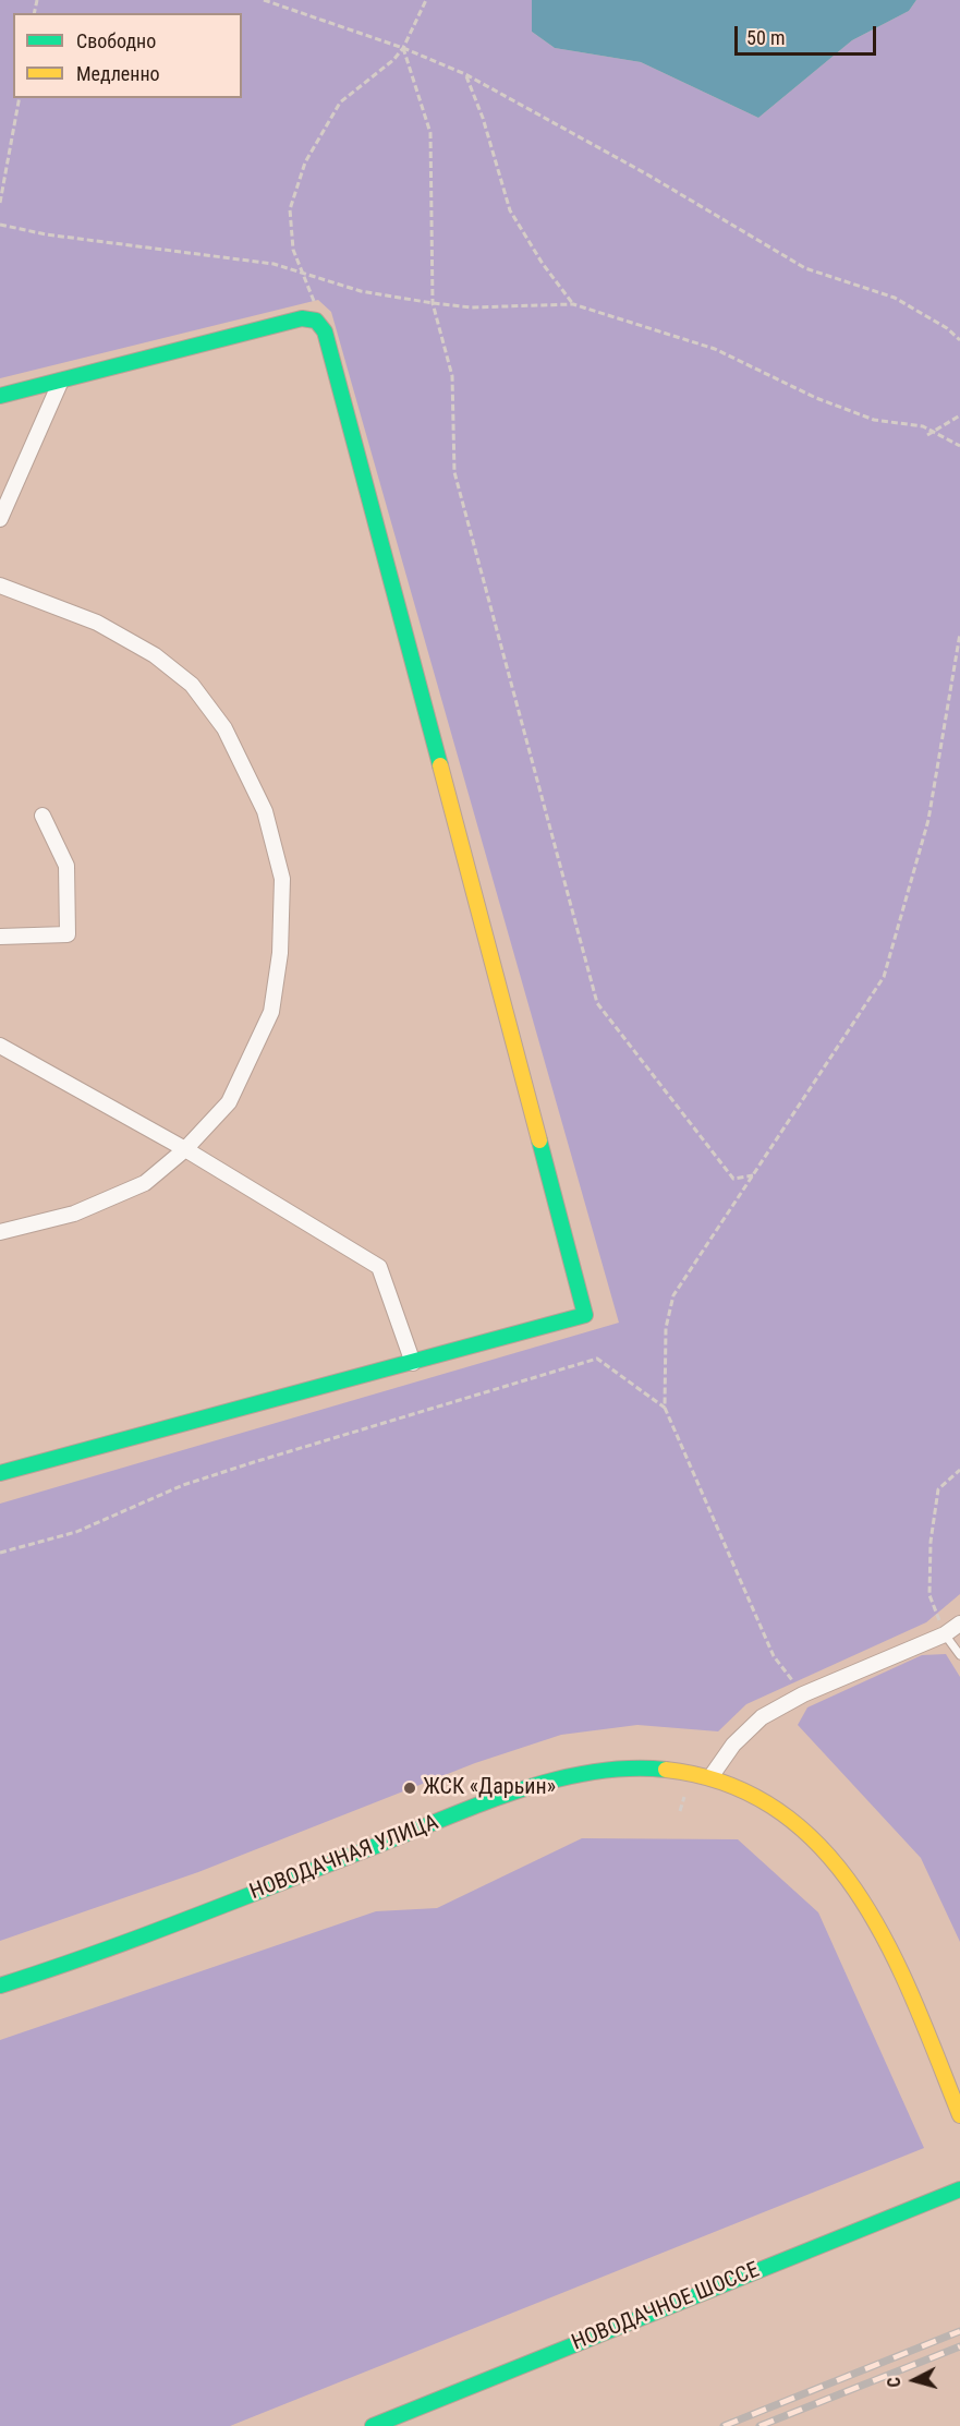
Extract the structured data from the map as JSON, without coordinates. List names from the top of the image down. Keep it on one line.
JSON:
{"streets":{"street":["НОВОДАЧНАЯ УЛИЦА","НОВОДАЧНОЕ ШОССЕ"]},"places":["ЖСК «Дарьин»"],"legend":["Свободно","Медленно"],"scale_bar":"50 m","north":"left"}
